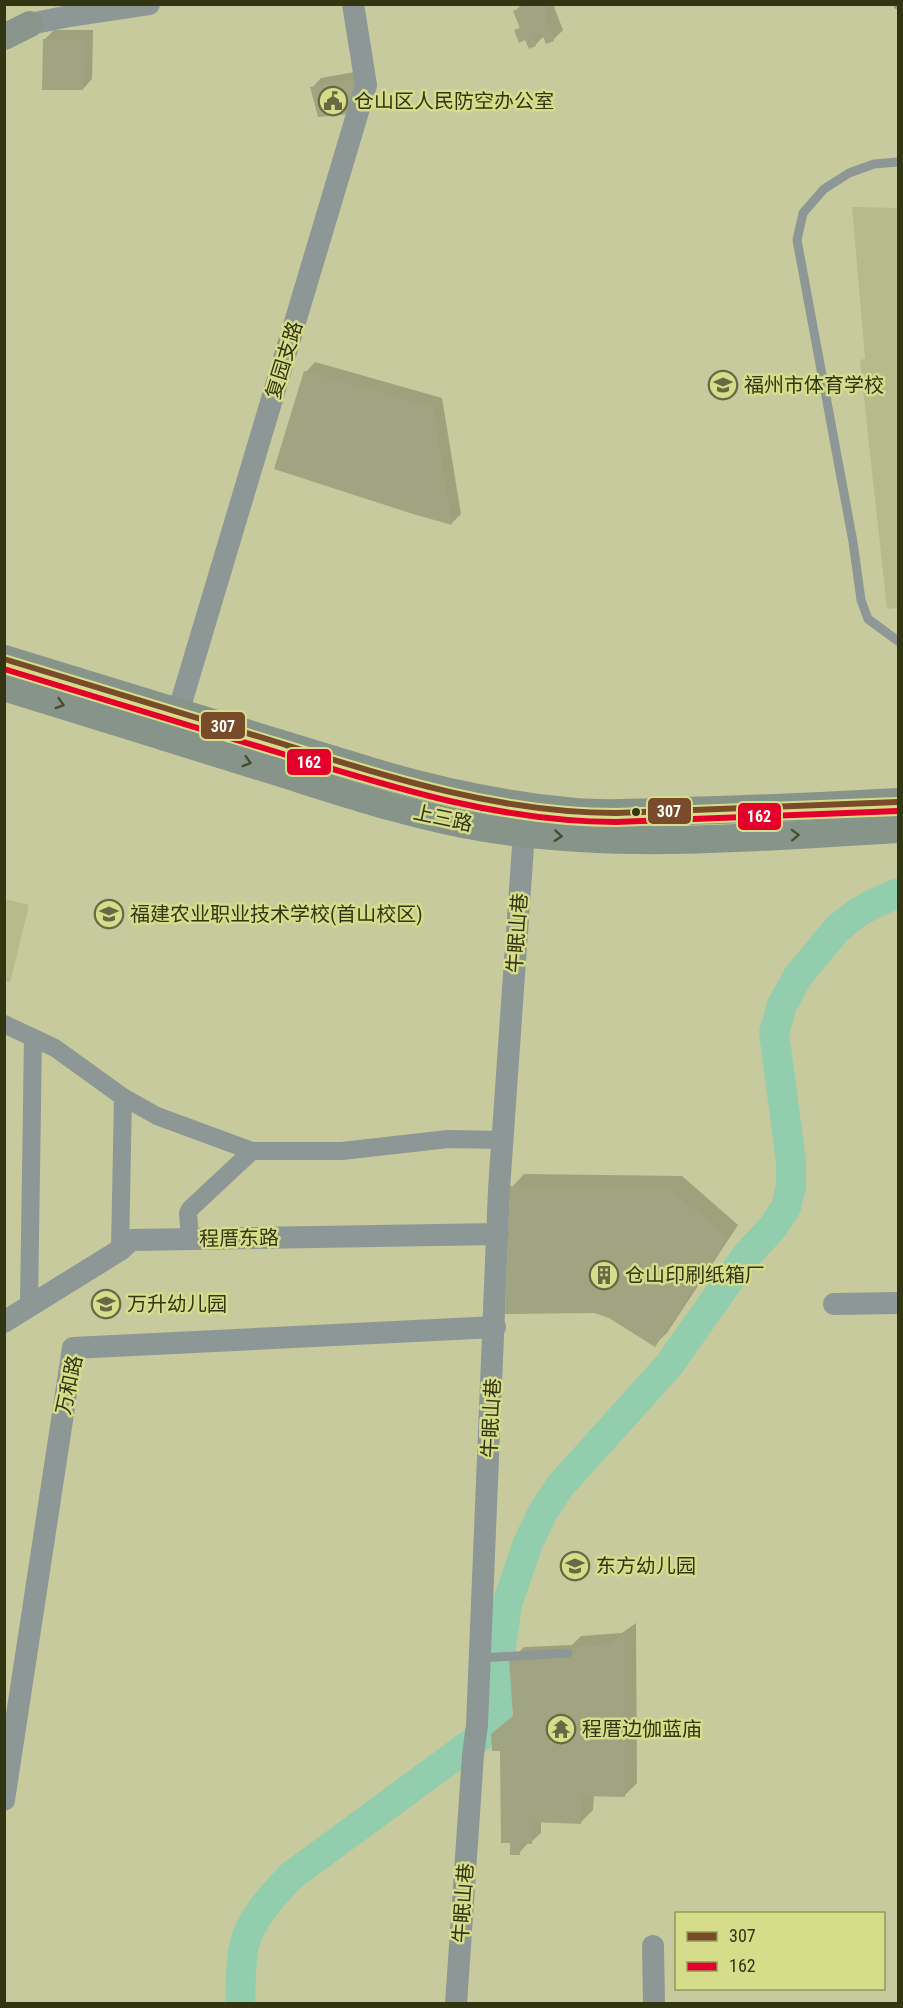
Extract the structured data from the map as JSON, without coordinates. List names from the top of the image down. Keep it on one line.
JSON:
{"streets":{"main road":["上三路"],"street":["复园支路","牛眠山巷","程厝东路","万和路"]},"crossings":[["复园支路","上三路"],["上三路","牛眠山巷"],["牛眠山巷","程厝东路"],["牛眠山巷","万和路"]],"places":{"public building":["仓山区人民防空办公室"],"school or university":["福州市体育学校","福建农业职业技术学校(首山校区)","万升幼儿园","东方幼儿园"],"building":["仓山印刷纸箱厂"],"temple":["程厝边伽蓝庙"]},"lines":["transit line 307","transit line 162"],"legend":["307","162"]}
